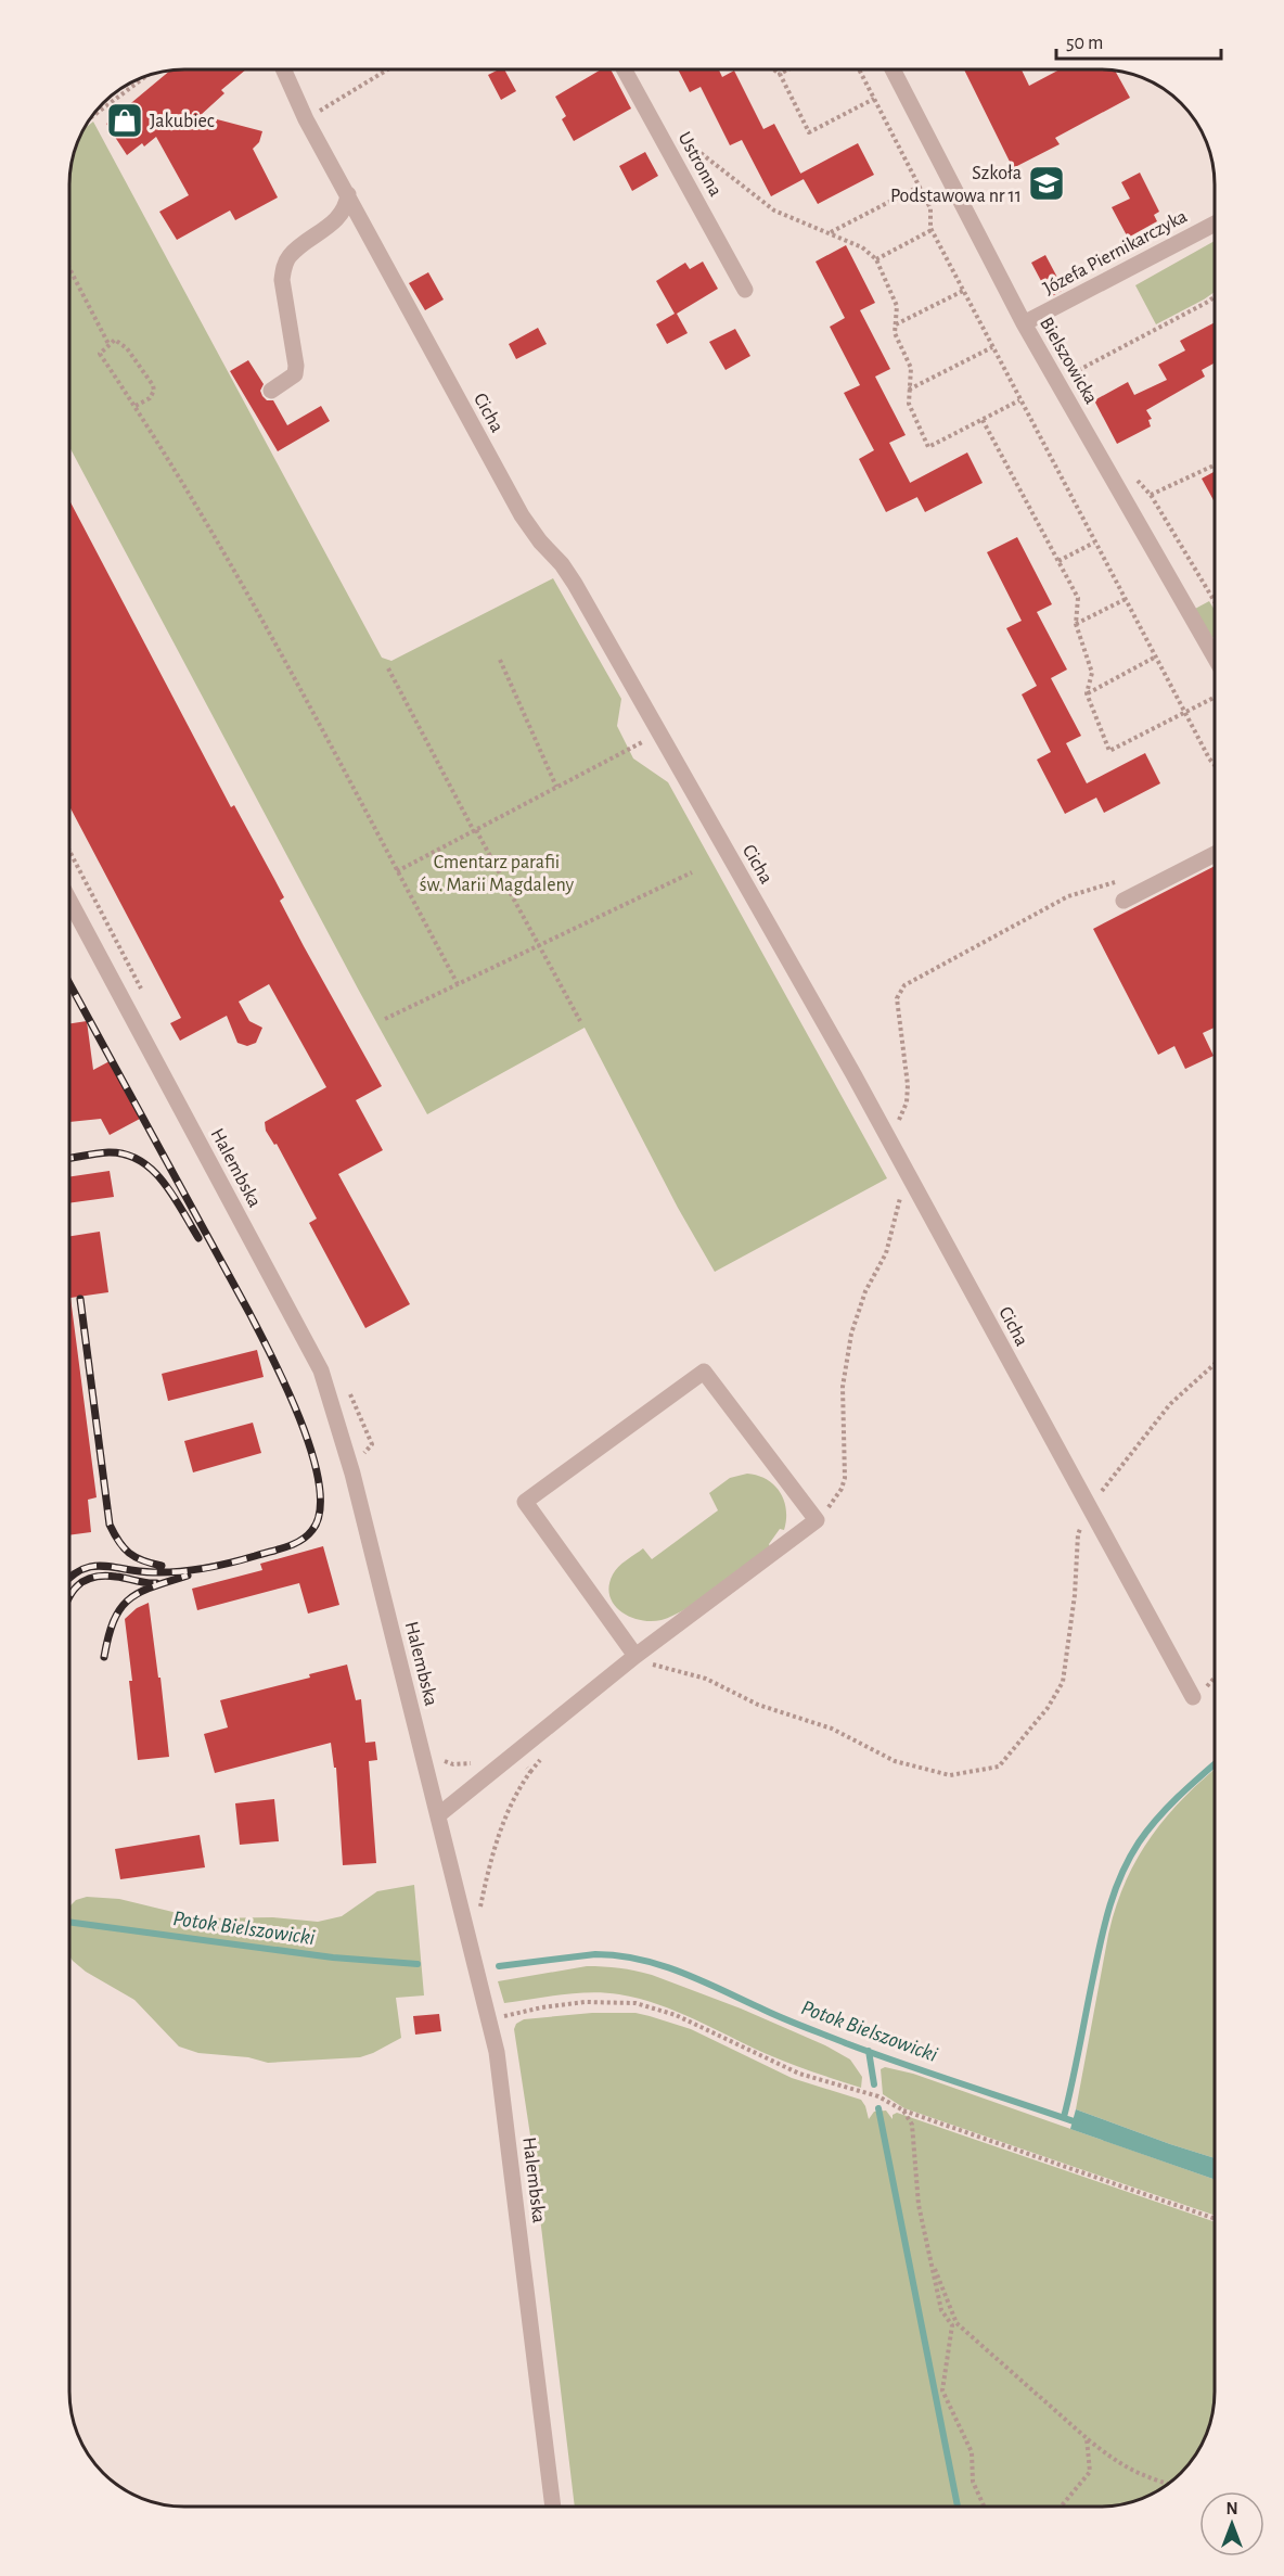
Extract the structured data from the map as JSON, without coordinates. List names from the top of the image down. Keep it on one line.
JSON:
{"streets":{"street":["Ustronna","Józefa Piernikarczyka","Bielszowicka","Cicha","Halembska"]},"crossings":[["Józefa Piernikarczyka","Bielszowicka"]],"water":["Potok Bielszowicki"],"parks":["Cmentarz parafii św. Marii Magdaleny"],"places":{"shop":["Jakubiec"],"school or university":["Szkoła Podstawowa nr 11"]},"scale_bar":"50 m","north":"top"}
